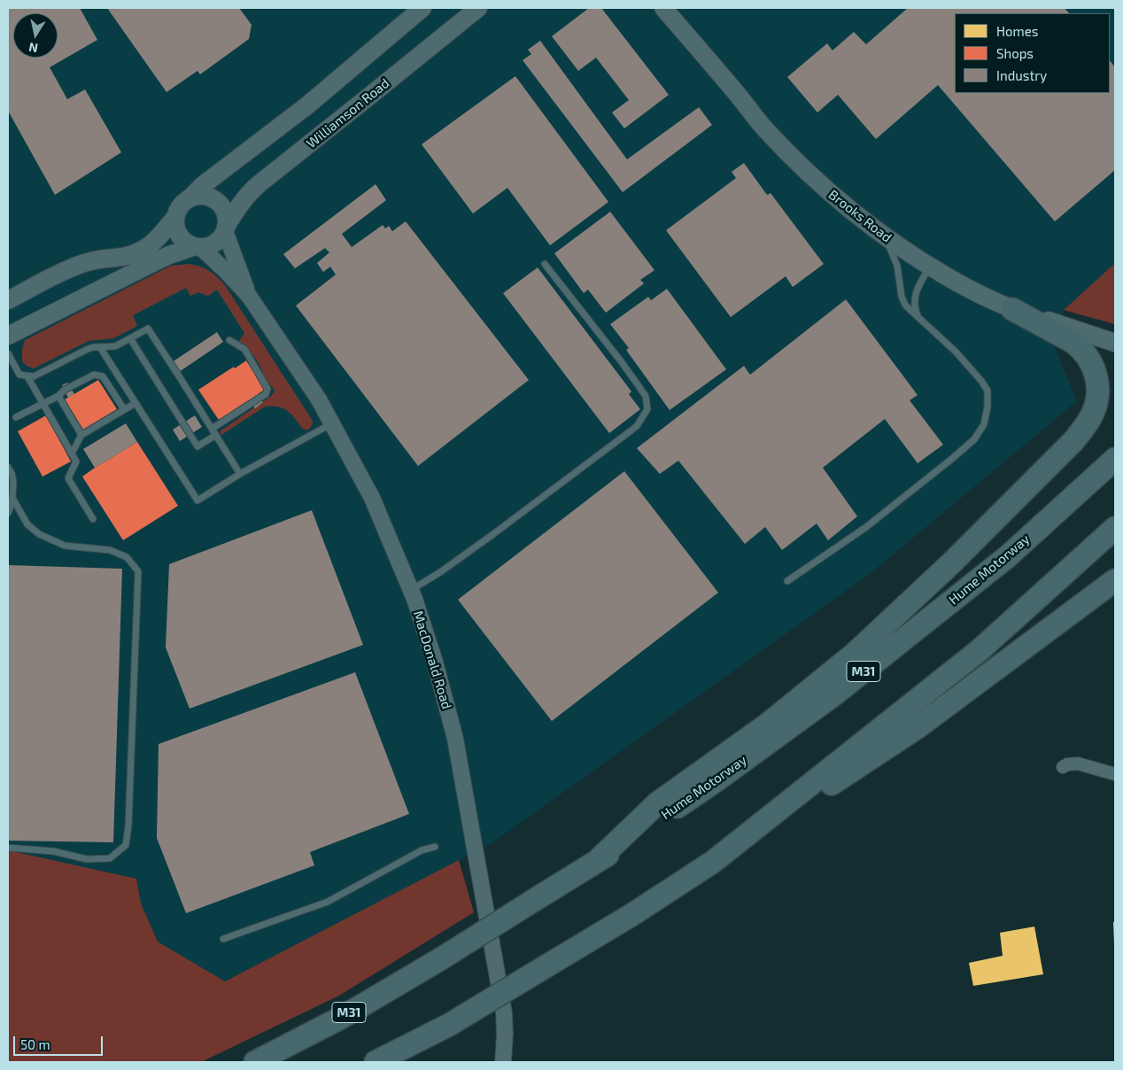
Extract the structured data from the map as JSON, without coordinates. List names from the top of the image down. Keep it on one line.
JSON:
{"streets":{"highway":["Hume Motorway","M31"],"main road":["Williamson Road","Brooks Road"],"street":["MacDonald Road"]},"crossings":[["Williamson Road","MacDonald Road"]],"legend":["Homes","Shops","Industry"],"scale_bar":"50 m","north":"bottom"}
